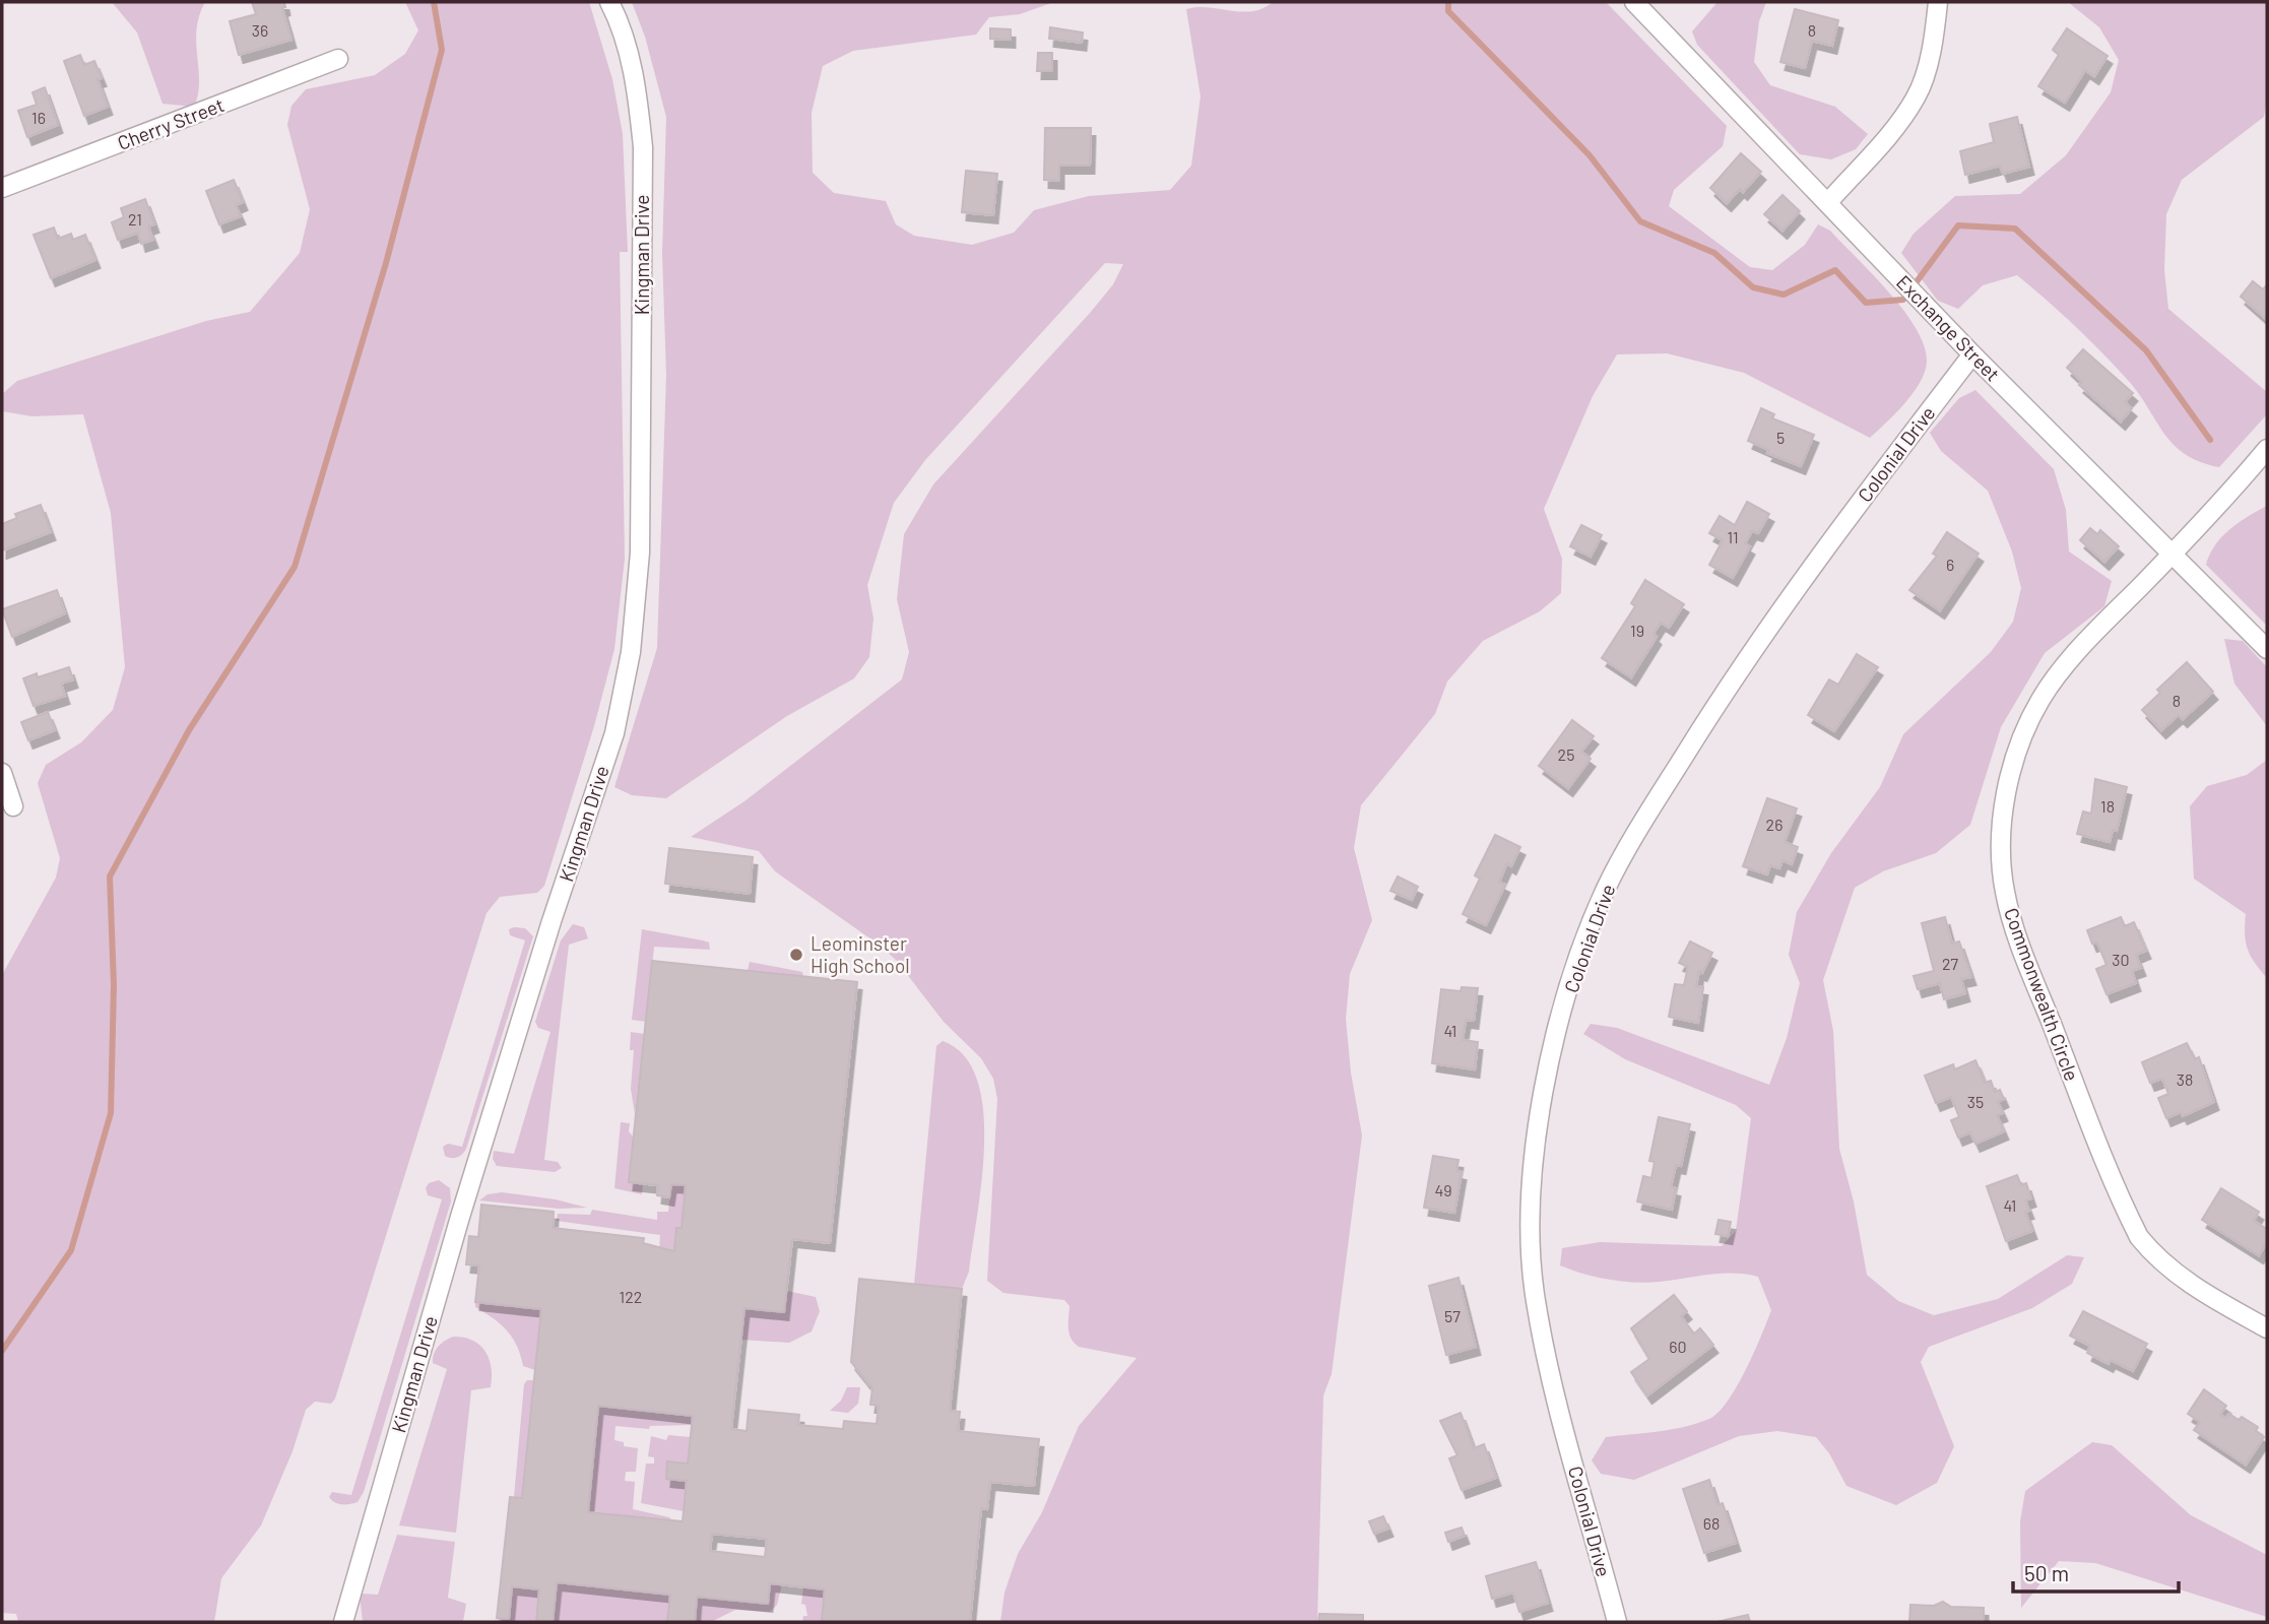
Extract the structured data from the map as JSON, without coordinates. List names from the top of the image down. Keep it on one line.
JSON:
{"streets":{"street":["Cherry Street","Kingman Drive","Exchange Street","Colonial Drive","Commonwealth Circle"]},"crossings":[["Exchange Street","Colonial Drive"],["Exchange Street","Commonwealth Circle"]],"places":["Leominster High School"],"house_numbers":["36","8","16","21","5","11","6","19","8","25","18","26","30","27","41","38","35","49","41","122","57","60","68"],"scale_bar":"50 m"}
